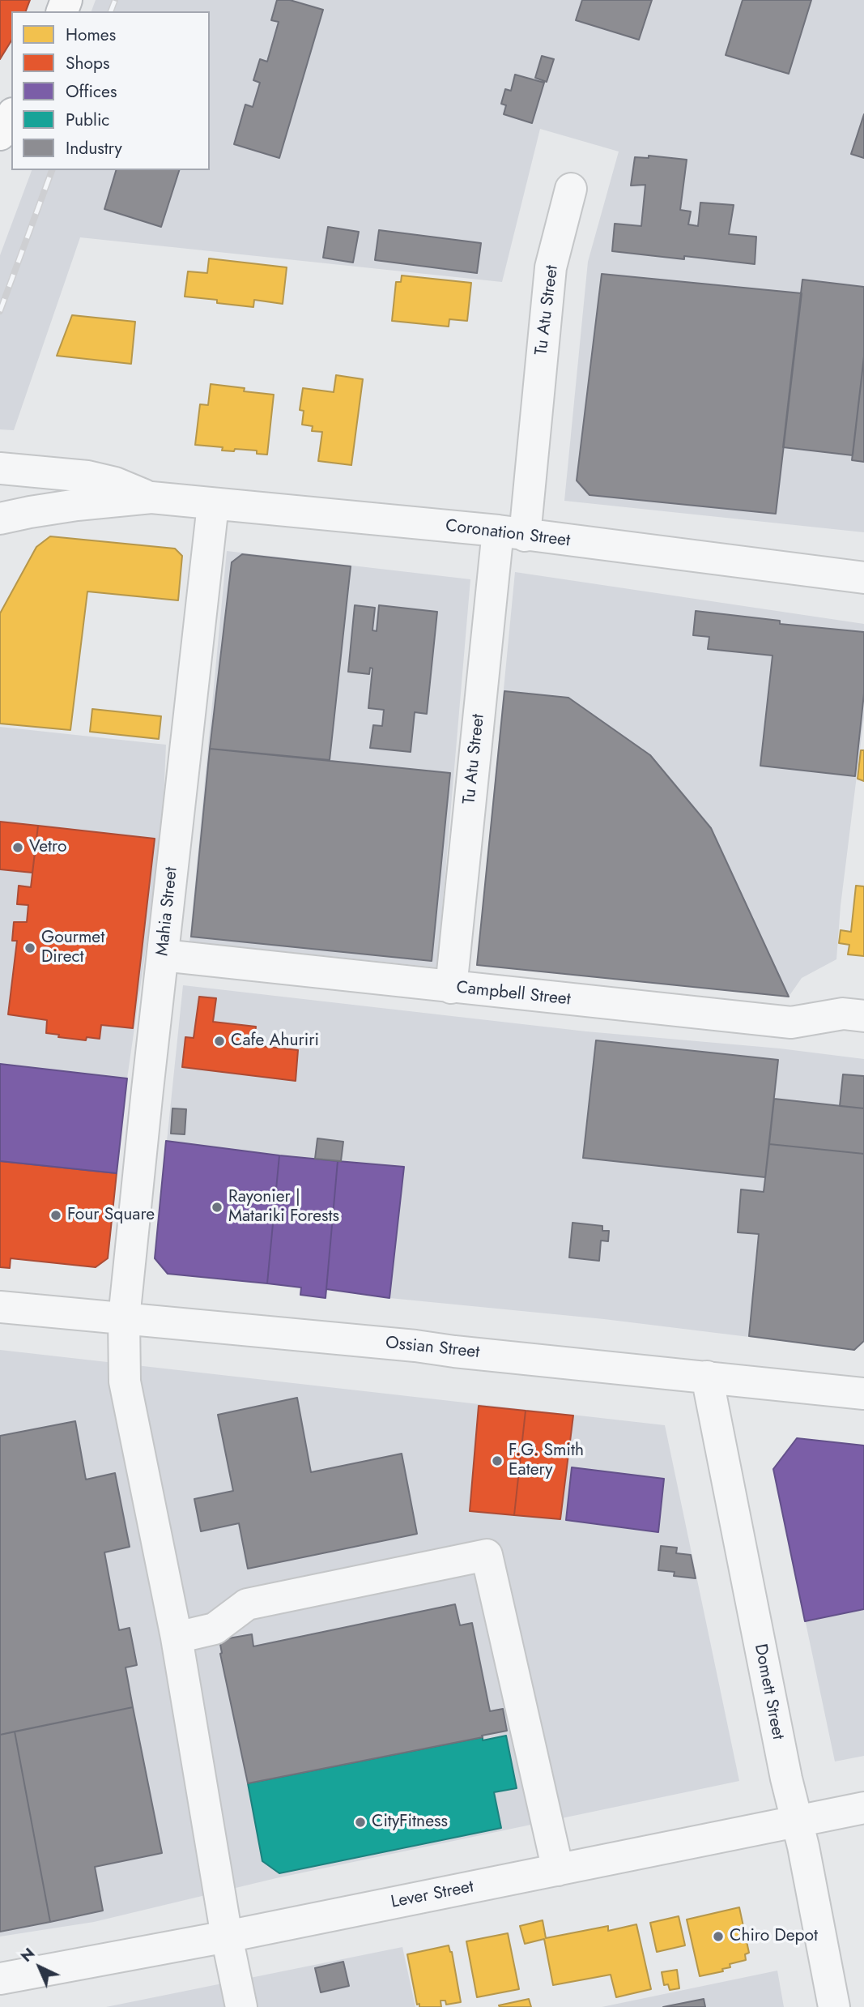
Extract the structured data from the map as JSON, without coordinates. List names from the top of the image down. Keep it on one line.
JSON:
{"streets":{"street":["Tu Atu Street","Coronation Street","Mahia Street","Campbell Street","Ossian Street","Domett Street","Lever Street"]},"crossings":[["Tu Atu Street","Coronation Street"],["Tu Atu Street","Campbell Street"],["Coronation Street","Mahia Street"],["Mahia Street","Campbell Street"],["Mahia Street","Ossian Street"],["Mahia Street","Lever Street"],["Ossian Street","Domett Street"],["Domett Street","Lever Street"]],"places":["Vetro","Gourmet Direct","Cafe Ahuriri","Rayonier | Matariki Forests","Four Square","F.G. Smith Eatery","CityFitness","Chiro Depot"],"legend":["Homes","Shops","Offices","Public","Industry"],"north":"top left"}
